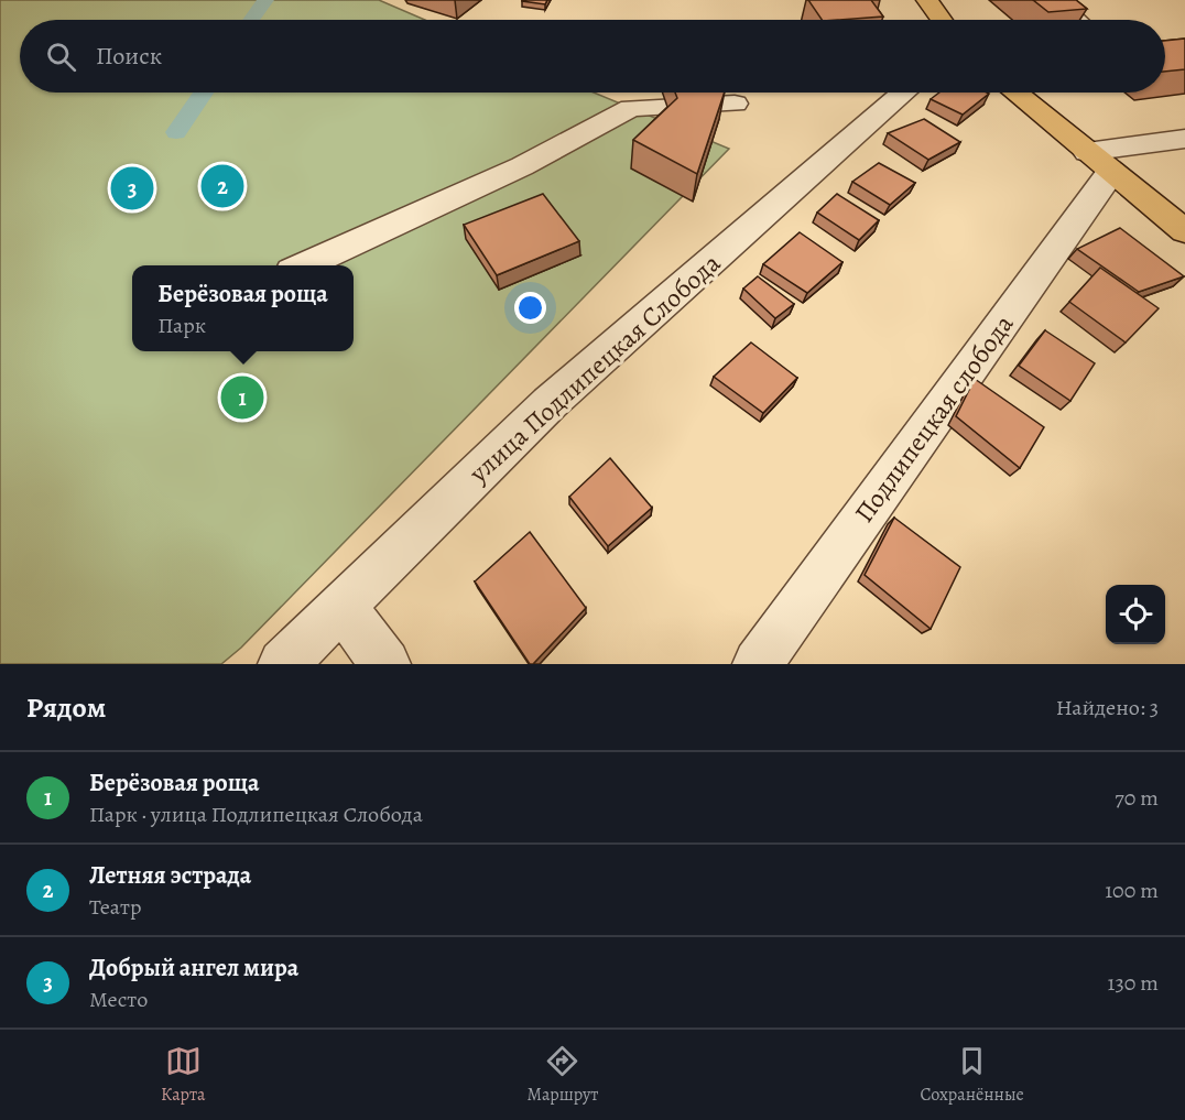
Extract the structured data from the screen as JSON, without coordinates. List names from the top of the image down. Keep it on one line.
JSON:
{"streets":{"street":["улица Подлипецкая Слобода","Подлипецкая слобода"]},"page":{"search":"Поиск","pins":["2","3","1"],"popup":["Берёзовая роща","Парк"],"heading":["Рядом","Найдено: 3"],"list":[{"mark":"1","name":"Берёзовая роща","note":"Парк · улица Подлипецкая Слобода","value":"70 m"},{"mark":"2","name":"Летняя эстрада","note":"Театр","value":"100 m"},{"mark":"3","name":"Добрый ангел мира","note":"Место","value":"130 m"}],"nav":["Карта","Маршрут","Сохранённые"]}}
